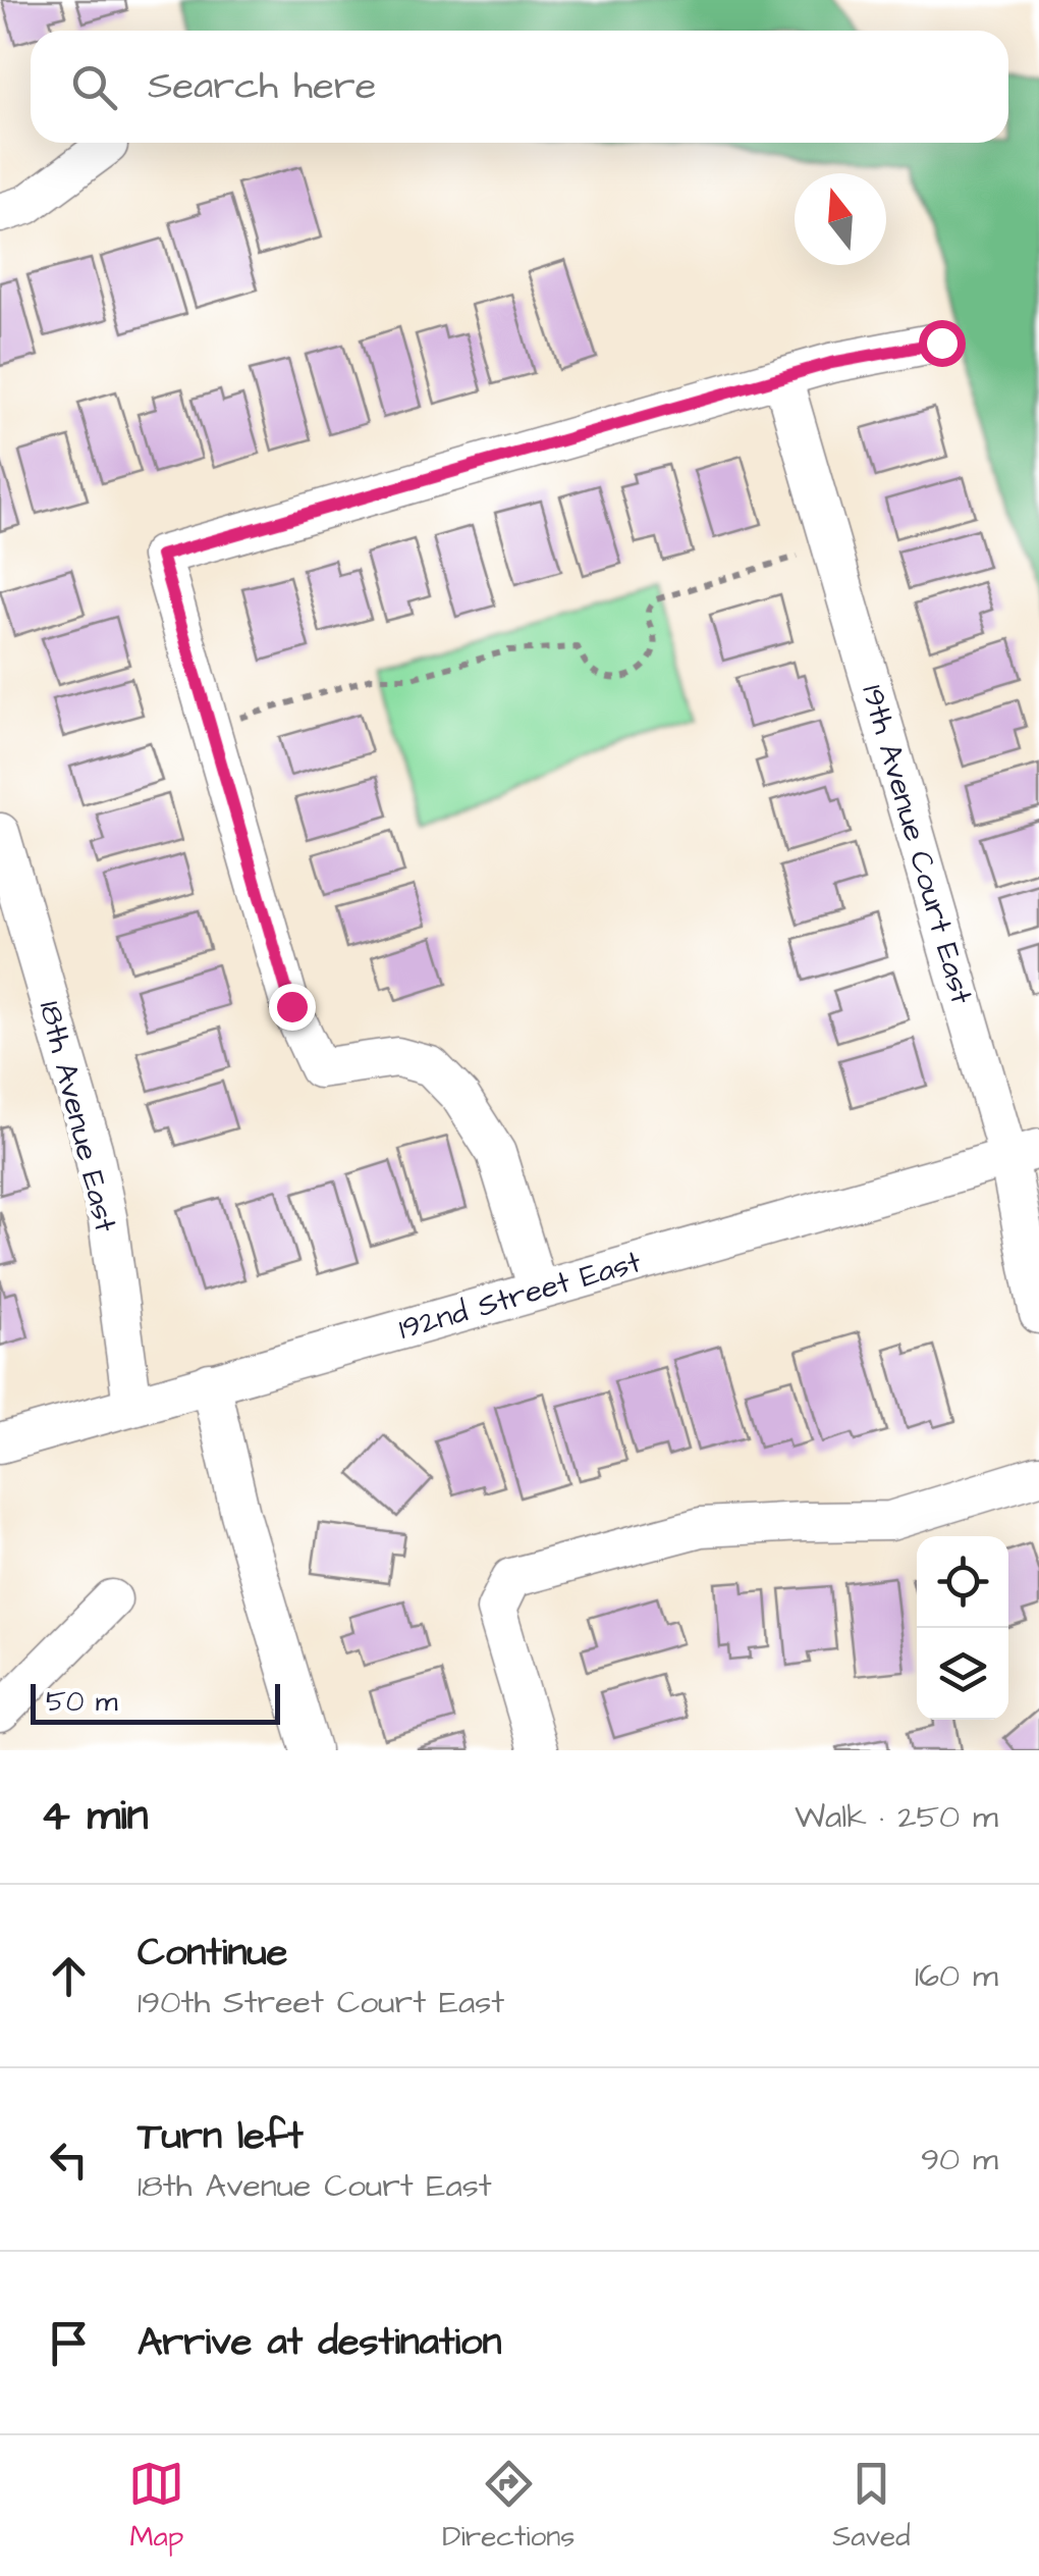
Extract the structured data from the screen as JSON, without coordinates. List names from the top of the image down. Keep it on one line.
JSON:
{"streets":{"street":["19th Avenue Court East","18th Avenue East","192nd Street East"]},"crossings":[["19th Avenue Court East","192nd Street East"],["18th Avenue East","192nd Street East"]],"scale_bar":"50 m","north":"top","page":{"search":"Search here","scale":"50 m","heading":["4 min","Walk · 250 m"],"list":[["Continue","190th Street Court East","160 m"],["Turn left","18th Avenue Court East","90 m"],"Arrive at destination"],"nav":["Map","Directions","Saved"]}}
